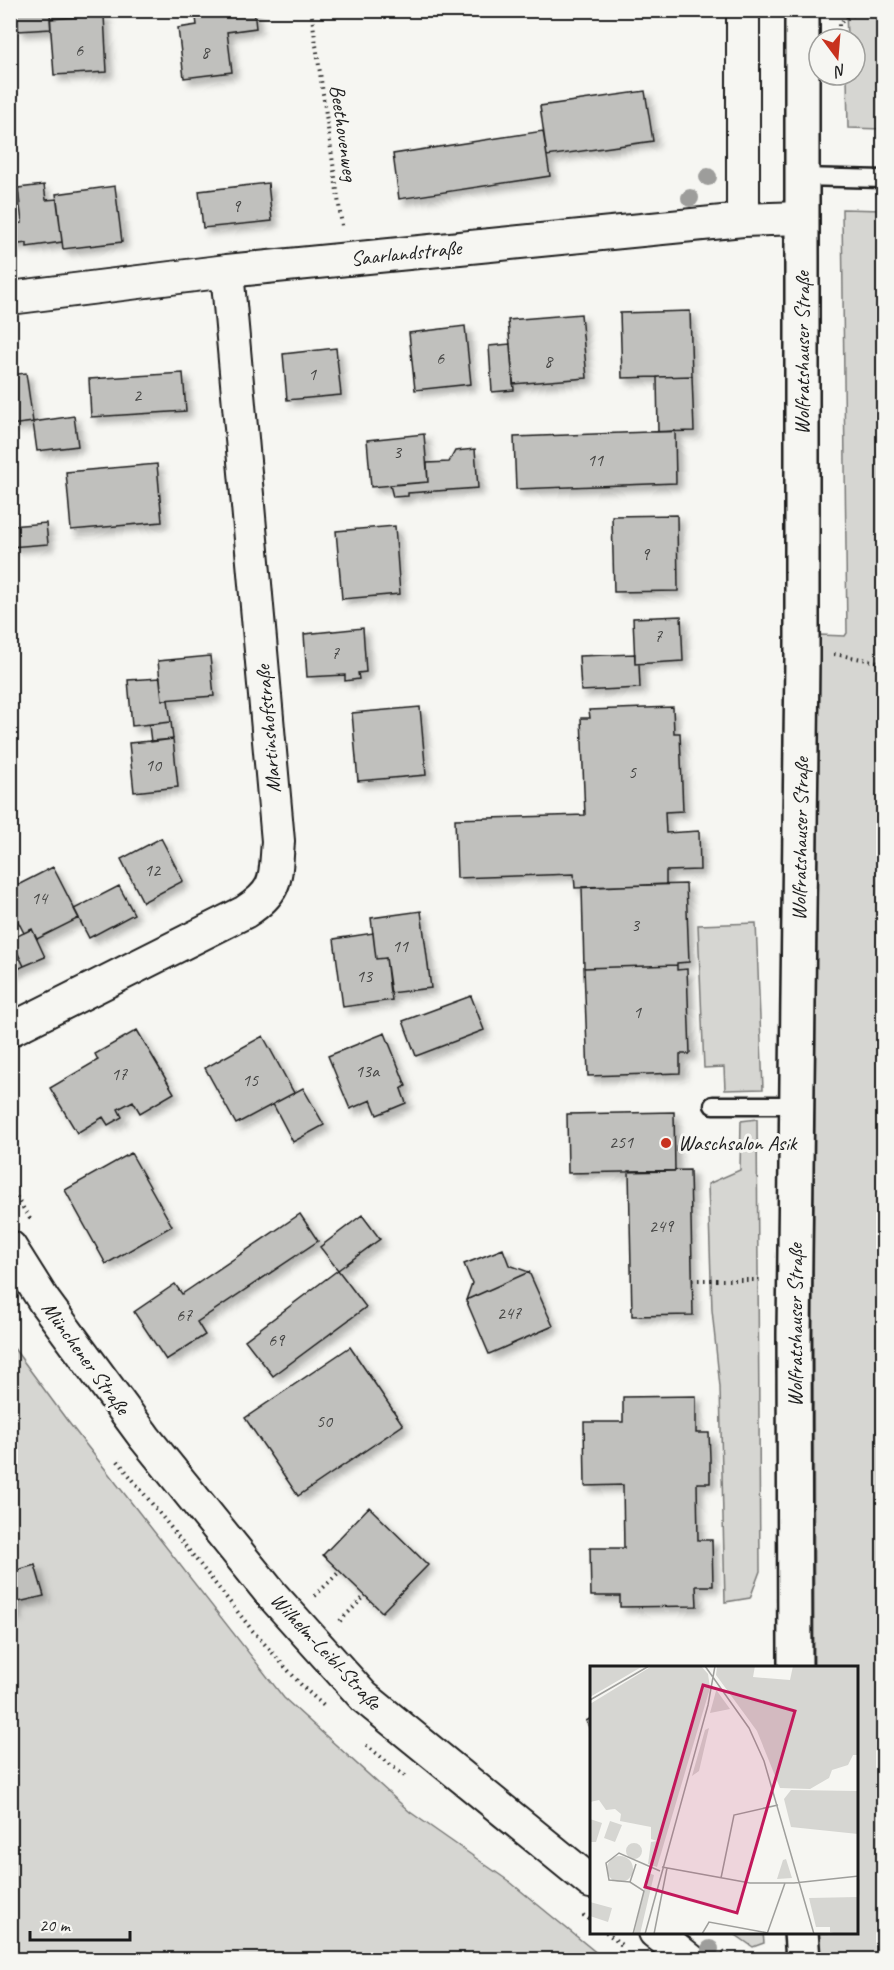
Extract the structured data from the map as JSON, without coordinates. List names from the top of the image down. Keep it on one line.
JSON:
{"streets":{"main road":["Wolfratshauser Straße"],"street":["Saarlandstraße","Martinshofstraße","Münchener Straße","Wilhelm-Leibl-Straße"],"path":["Beethovenweg"]},"crossings":[["Beethovenweg","Saarlandstraße"],["Saarlandstraße","Wolfratshauser Straße"],["Saarlandstraße","Martinshofstraße"],["Münchener Straße","Wilhelm-Leibl-Straße"]],"places":["Waschsalon Asik"],"house_numbers":["6","8","9","6","8","1","2","3","11","9","7","7","10","5","12","14","3","11","13","1","13a","17","15","251","249","247","67","69","50"],"scale_bar":"20 m","north":"bottom"}
